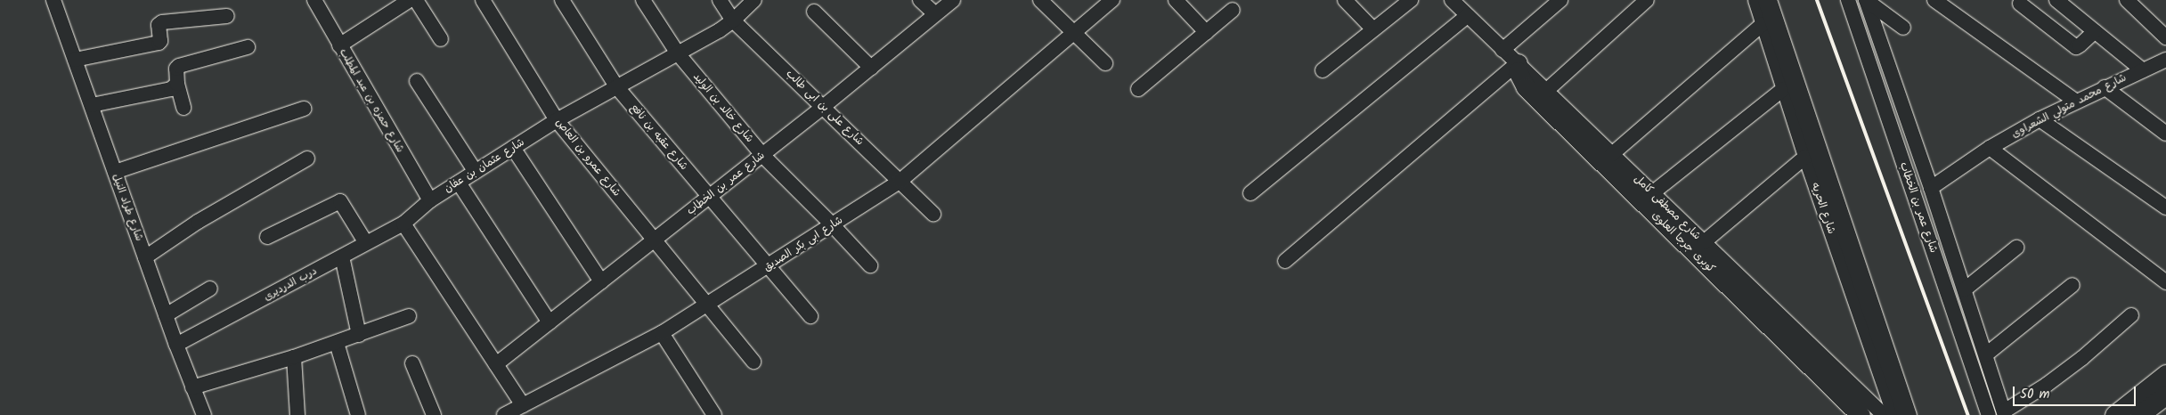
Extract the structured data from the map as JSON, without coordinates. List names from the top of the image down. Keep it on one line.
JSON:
{"streets":{"street":["شارع حمزه بن عبد المطلب","شارع محمد متولي الشعراوى","شارع خالد بن الوليد","شارع على بن ابى طالب","شارع عقبه بن نافع","شارع عمرو بن العاص","شارع عثمان بن عفان","شارع عمر بن الخطاب","شارع طراد النيل","شارع مصطفى كامل","شارع الحريه","كوبرى جرجا العلوى","شارع ابى بكر الصديق","درب الدرديرى"]},"crossings":[["شارع حمزه بن عبد المطلب","شارع عثمان بن عفان"],["شارع محمد متولي الشعراوى","شارع عمر بن الخطاب"],["شارع خالد بن الوليد","شارع عثمان بن عفان"],["شارع خالد بن الوليد","شارع عمر بن الخطاب"],["شارع خالد بن الوليد","شارع ابى بكر الصديق"],["شارع على بن ابى طالب","شارع عثمان بن عفان"],["شارع على بن ابى طالب","شارع عمر بن الخطاب"],["شارع على بن ابى طالب","شارع ابى بكر الصديق"],["شارع عقبه بن نافع","شارع عثمان بن عفان"],["شارع عقبه بن نافع","شارع عمر بن الخطاب"],["شارع عقبه بن نافع","شارع ابى بكر الصديق"],["شارع عمرو بن العاص","شارع عثمان بن عفان"],["شارع عمرو بن العاص","شارع عمر بن الخطاب"],["شارع عمرو بن العاص","شارع ابى بكر الصديق"],["شارع عثمان بن عفان","درب الدرديرى"],["شارع طراد النيل","درب الدرديرى"],["شارع مصطفى كامل","كوبرى جرجا العلوى"]],"scale_bar":"50 m"}
